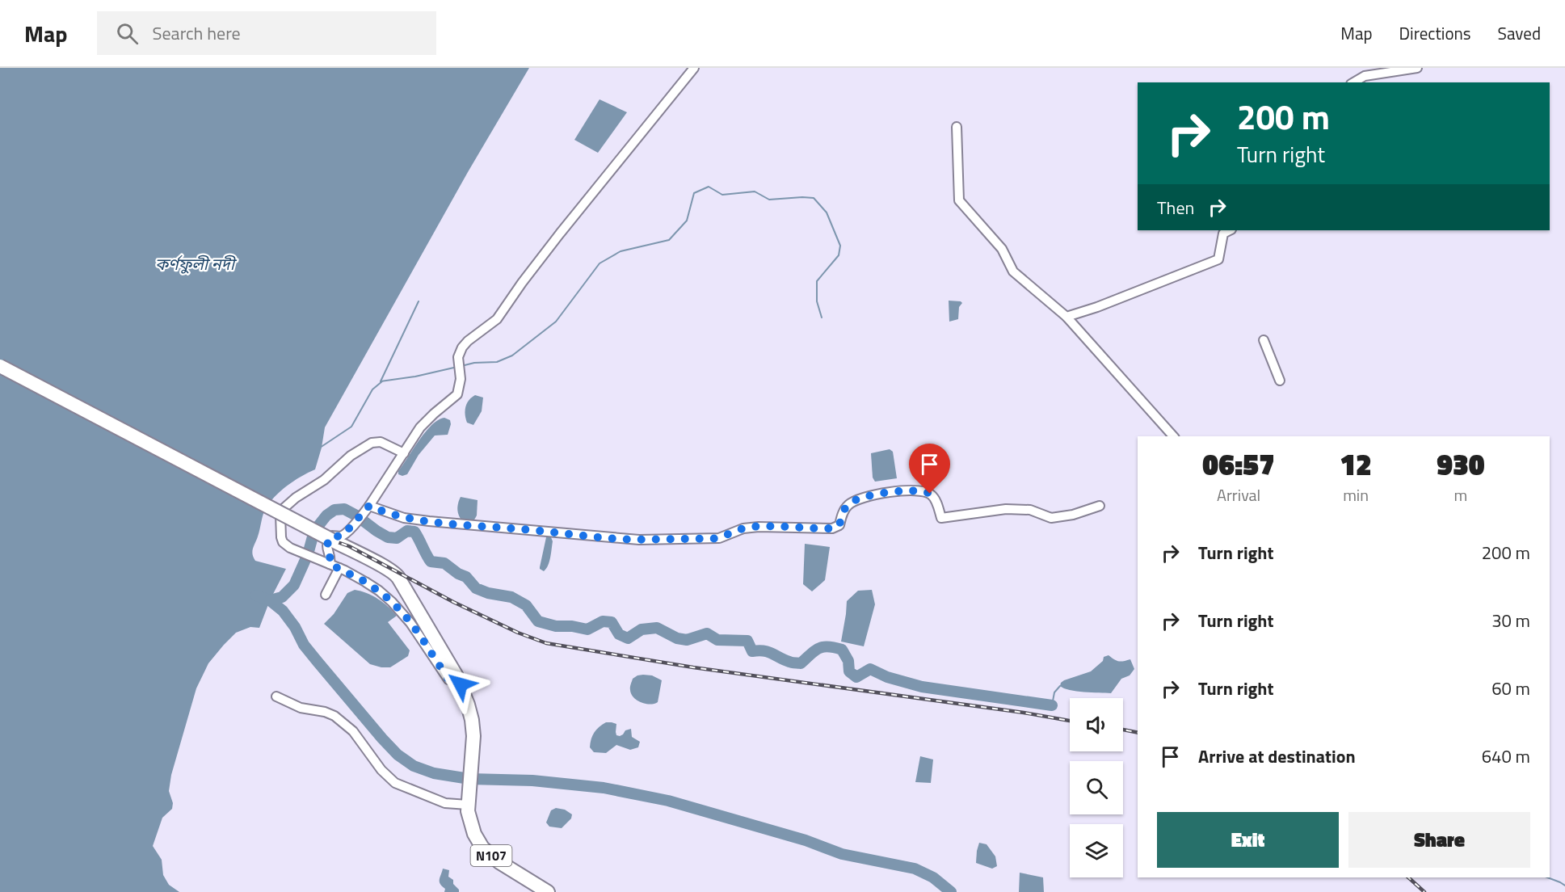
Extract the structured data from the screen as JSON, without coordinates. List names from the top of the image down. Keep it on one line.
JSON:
{"streets":{"highway":["N107"]},"water":["কর্ণফুলী নদী"],"page":{"header":"Map","search":"Search here","nav":["Map","Directions","Saved"],"turn":["200 m","Turn right"],"then":"Then","eta":["06:57","Arrival","12","min","930","m"],"list":[{"name":"Turn right","value":"200 m"},{"name":"Turn right","value":"30 m"},{"name":"Turn right","value":"60 m"},{"name":"Arrive at destination","value":"640 m"}],"buttons":["Exit","Share"]}}
